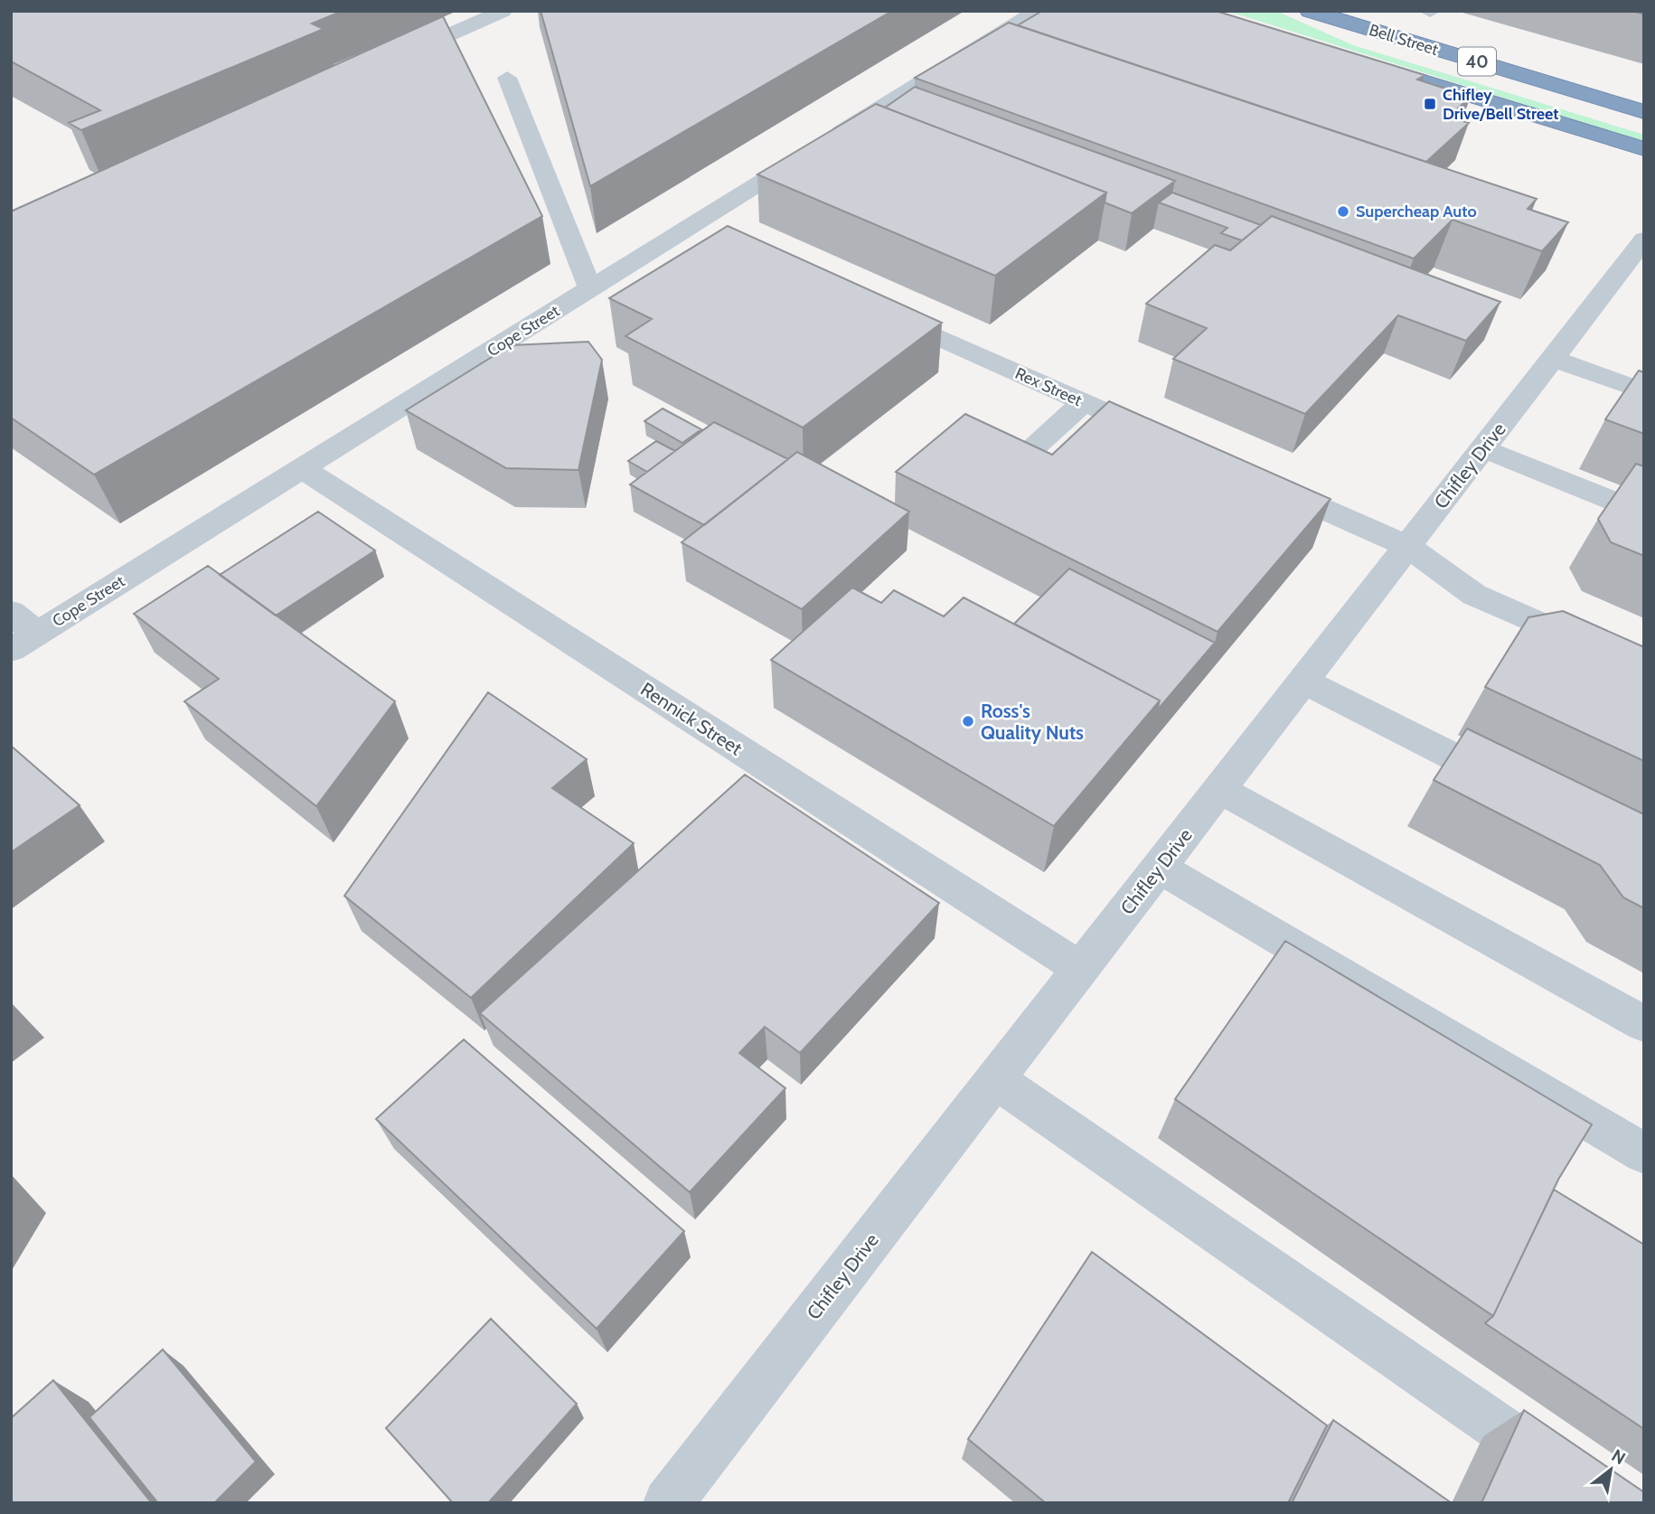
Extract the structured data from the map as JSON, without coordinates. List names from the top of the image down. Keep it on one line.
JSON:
{"streets":{"highway":["Bell Street","40"],"street":["Cope Street","Rex Street","Chifley Drive","Rennick Street"]},"crossings":[["Cope Street","Rennick Street"],["Chifley Drive","Rennick Street"]],"places":{"transit":["Chifley Drive/Bell Street"],"other":["Supercheap Auto","Ross's Quality Nuts"]},"north":"top right"}
